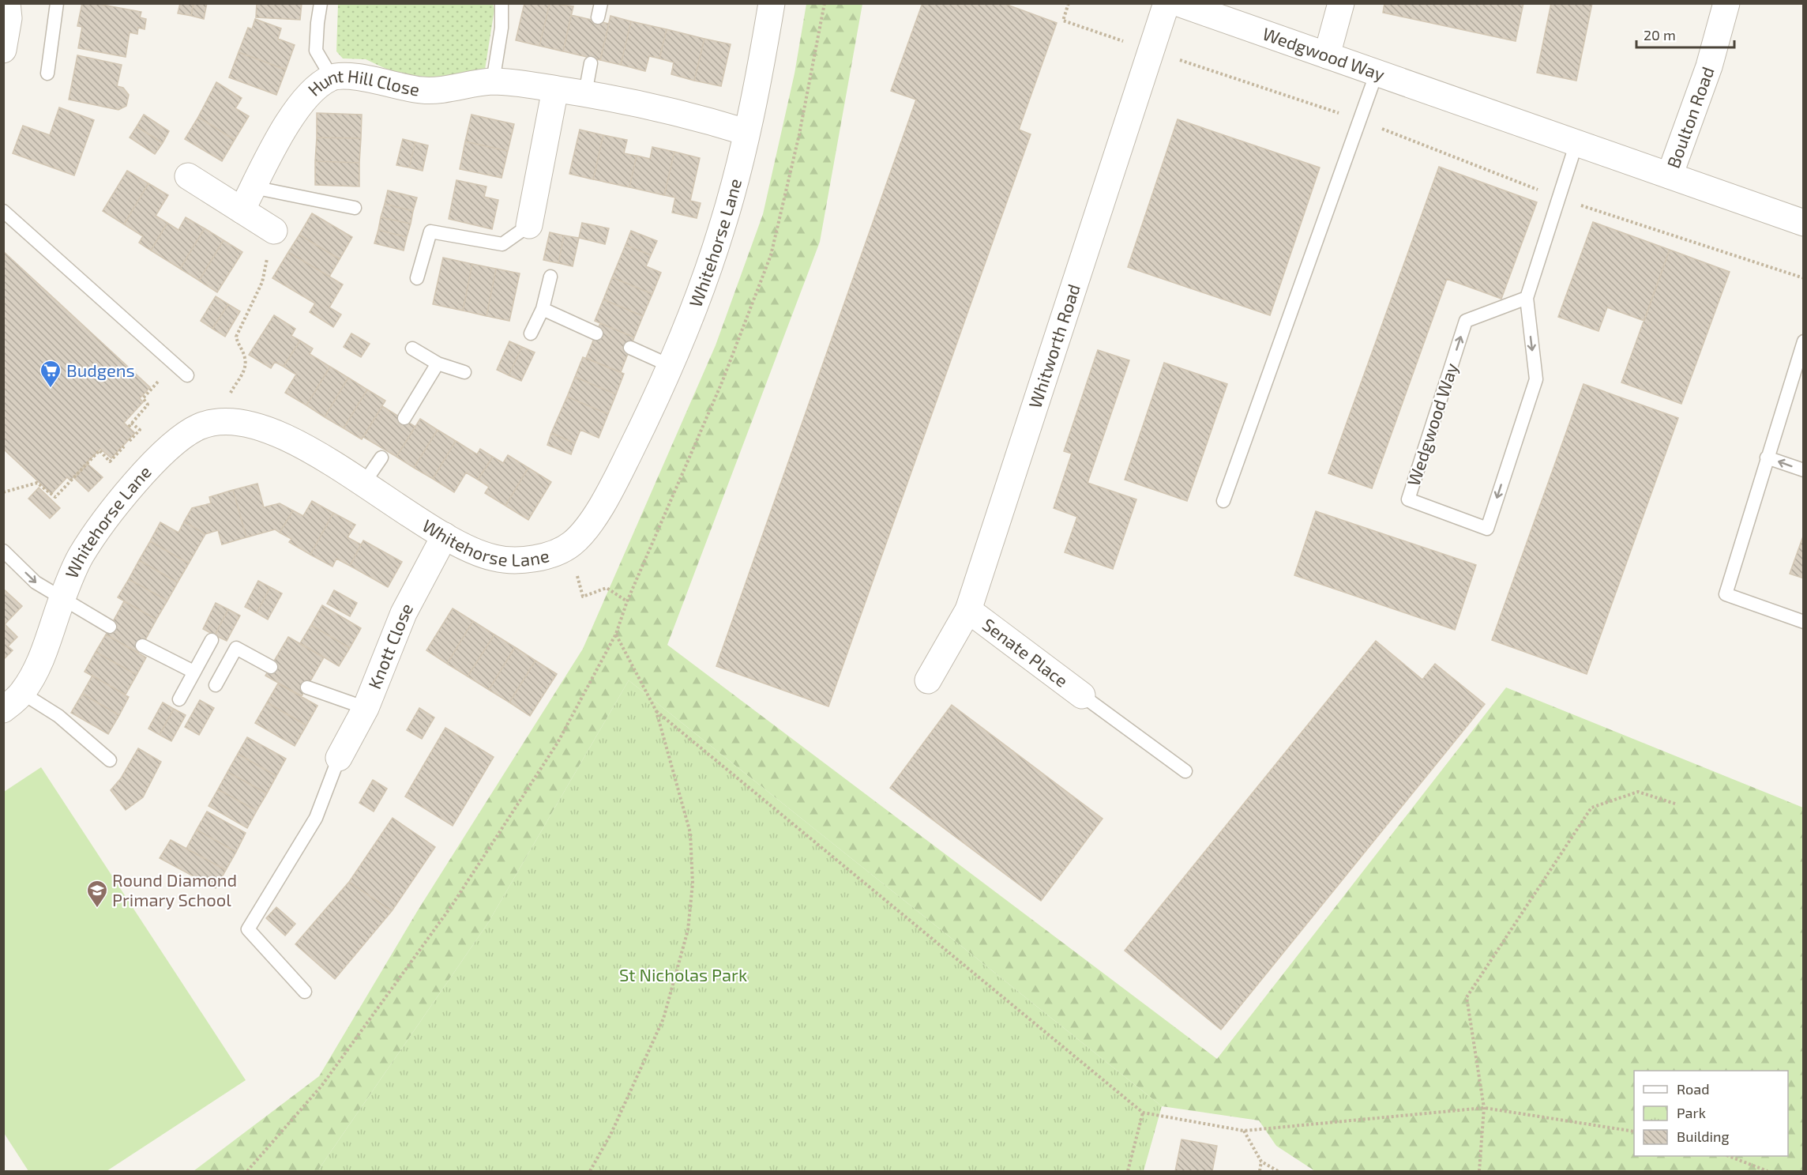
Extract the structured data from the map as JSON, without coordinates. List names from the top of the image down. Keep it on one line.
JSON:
{"streets":{"street":["Wedgwood Way","Hunt Hill Close","Boulton Road","Whitehorse Lane","Whitworth Road","Knott Close","Senate Place"]},"crossings":[["Wedgwood Way","Boulton Road"],["Hunt Hill Close","Whitehorse Lane"],["Whitehorse Lane","Knott Close"],["Whitworth Road","Senate Place"]],"parks":["St Nicholas Park"],"places":{"supermarket":["Budgens"],"school or university":["Round Diamond Primary School"]},"legend":["Road","Park","Building"],"scale_bar":"20 m"}
